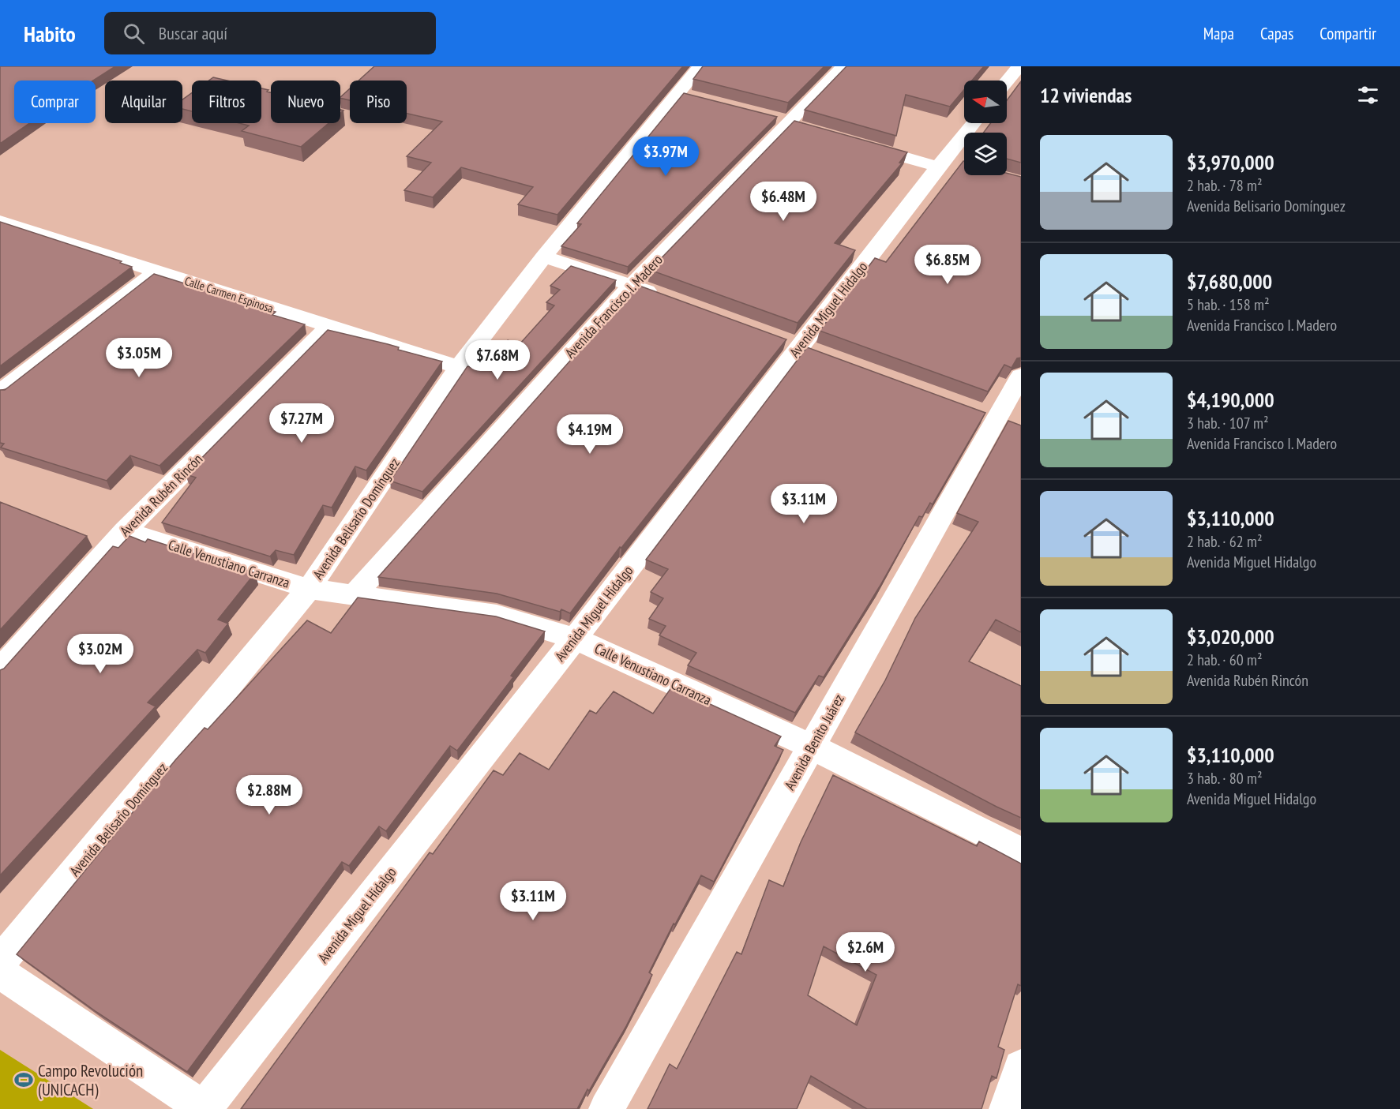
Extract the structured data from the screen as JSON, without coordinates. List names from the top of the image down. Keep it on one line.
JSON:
{"streets":{"street":["Calle Carmen Espinosa","Avenida Francisco I. Madero","Avenida Miguel Hidalgo","Avenida Rubén Rincón","Avenida Belisario Domínguez","Calle Venustiano Carranza","Avenida Benito Juárez"]},"crossings":[["Calle Carmen Espinosa","Avenida Rubén Rincón"],["Calle Carmen Espinosa","Avenida Belisario Domínguez"],["Avenida Francisco I. Madero","Calle Venustiano Carranza"],["Avenida Miguel Hidalgo","Calle Venustiano Carranza"],["Avenida Rubén Rincón","Calle Venustiano Carranza"],["Avenida Belisario Domínguez","Calle Venustiano Carranza"],["Calle Venustiano Carranza","Avenida Benito Juárez"]],"places":{"sports":["Campo Revolución (UNICACH)"]},"north":"left","page":{"header":"Habito","search":"Buscar aquí","nav":["Mapa","Capas","Compartir"],"heading":"12 viviendas","chip":["Comprar","Alquilar","Filtros","Nuevo","Piso"],"list":[{"name":"$3,970,000","note":"2 hab. · 78 m² · Avenida Belisario Domínguez"},{"name":"$7,680,000","note":"5 hab. · 158 m² · Avenida Francisco I. Madero"},{"name":"$4,190,000","note":"3 hab. · 107 m² · Avenida Francisco I. Madero"},{"name":"$3,110,000","note":"2 hab. · 62 m² · Avenida Miguel Hidalgo"},{"name":"$3,020,000","note":"2 hab. · 60 m² · Avenida Rubén Rincón"},{"name":"$3,110,000","note":"3 hab. · 80 m² · Avenida Miguel Hidalgo"}],"price":["$3.97M","$6.48M","$6.85M","$3.05M","$7.68M","$7.27M","$4.19M","$3.11M","$3.02M","$2.88M","$3.11M","$2.6M"]}}
